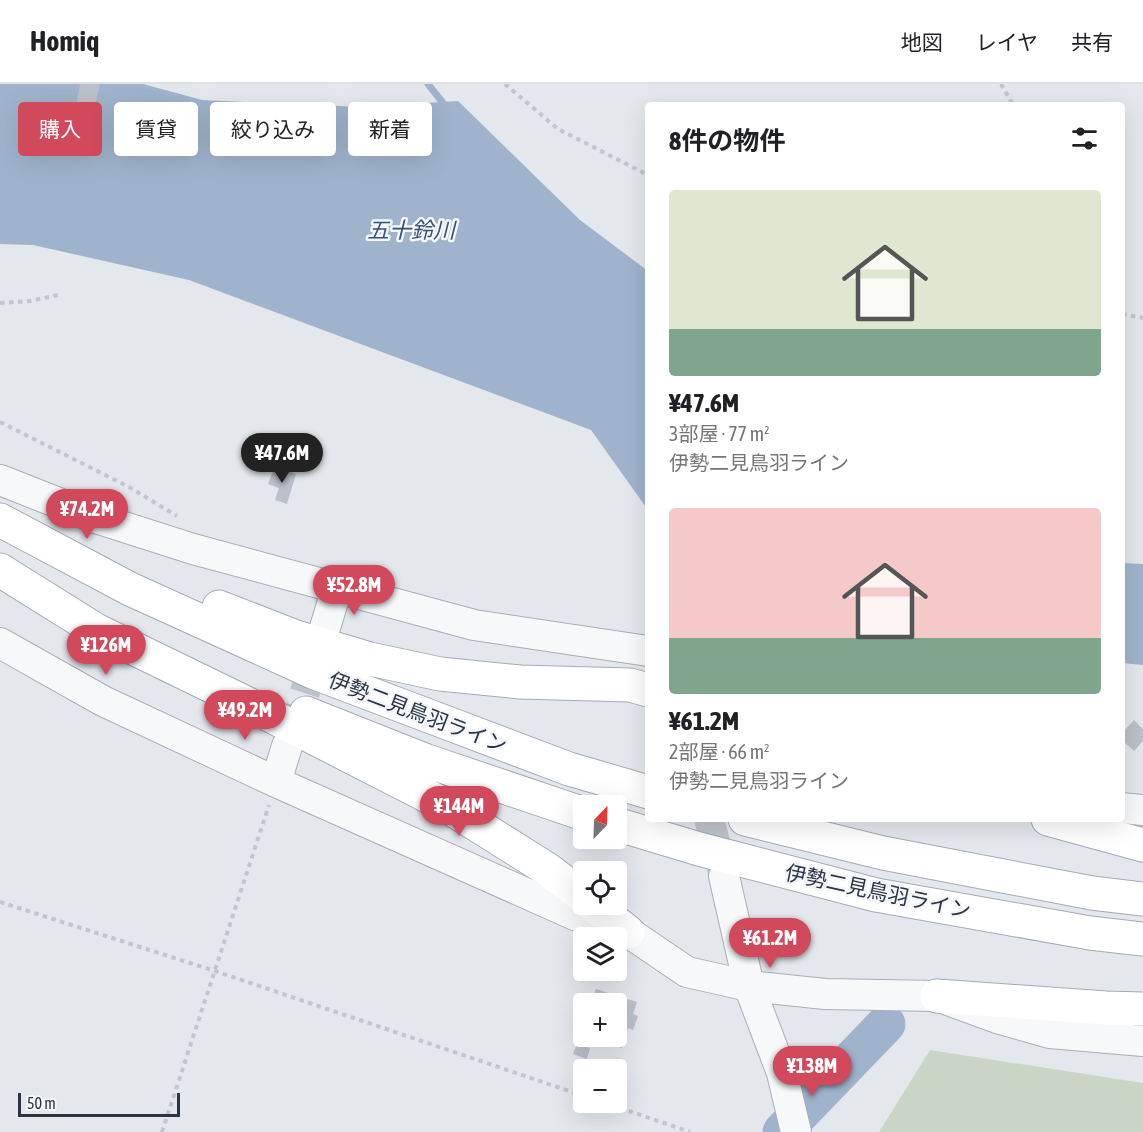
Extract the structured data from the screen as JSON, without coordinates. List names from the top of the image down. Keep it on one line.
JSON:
{"streets":{"main road":["伊勢二見鳥羽ライン"]},"water":["五十鈴川"],"scale_bar":"50 m","north":"top right","page":{"header":"Homiq","nav":["地図","レイヤ","共有"],"chip":["購入","賃貸","絞り込み","新着"],"heading":"8件の物件","list":[{"name":"¥47.6M","note":"3部屋 · 77 m² · 伊勢二見鳥羽ライン"},{"name":"¥61.2M","note":"2部屋 · 66 m² · 伊勢二見鳥羽ライン"}],"price":["¥47.6M","¥74.2M","¥52.8M","¥126M","¥49.2M","¥144M","¥61.2M","¥138M"],"map_buttons":["+","−"],"scale":"50 m"}}
